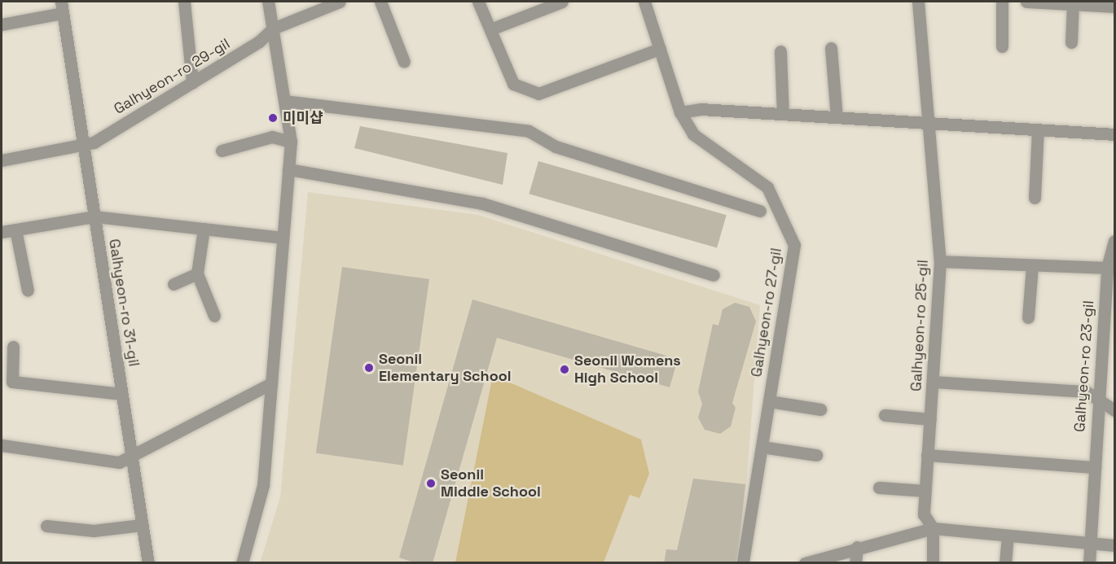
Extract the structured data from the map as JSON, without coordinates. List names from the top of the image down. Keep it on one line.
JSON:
{"streets":{"street":["Galhyeon-ro 29-gil","Galhyeon-ro 31-gil","Galhyeon-ro 27-gil","Galhyeon-ro 25-gil","Galhyeon-ro 23-gil"]},"crossings":[["Galhyeon-ro 29-gil","Galhyeon-ro 31-gil"]],"places":["미미샵","Seonil Elementary School","Seonil Womens High School","Seonil Middle School"]}
